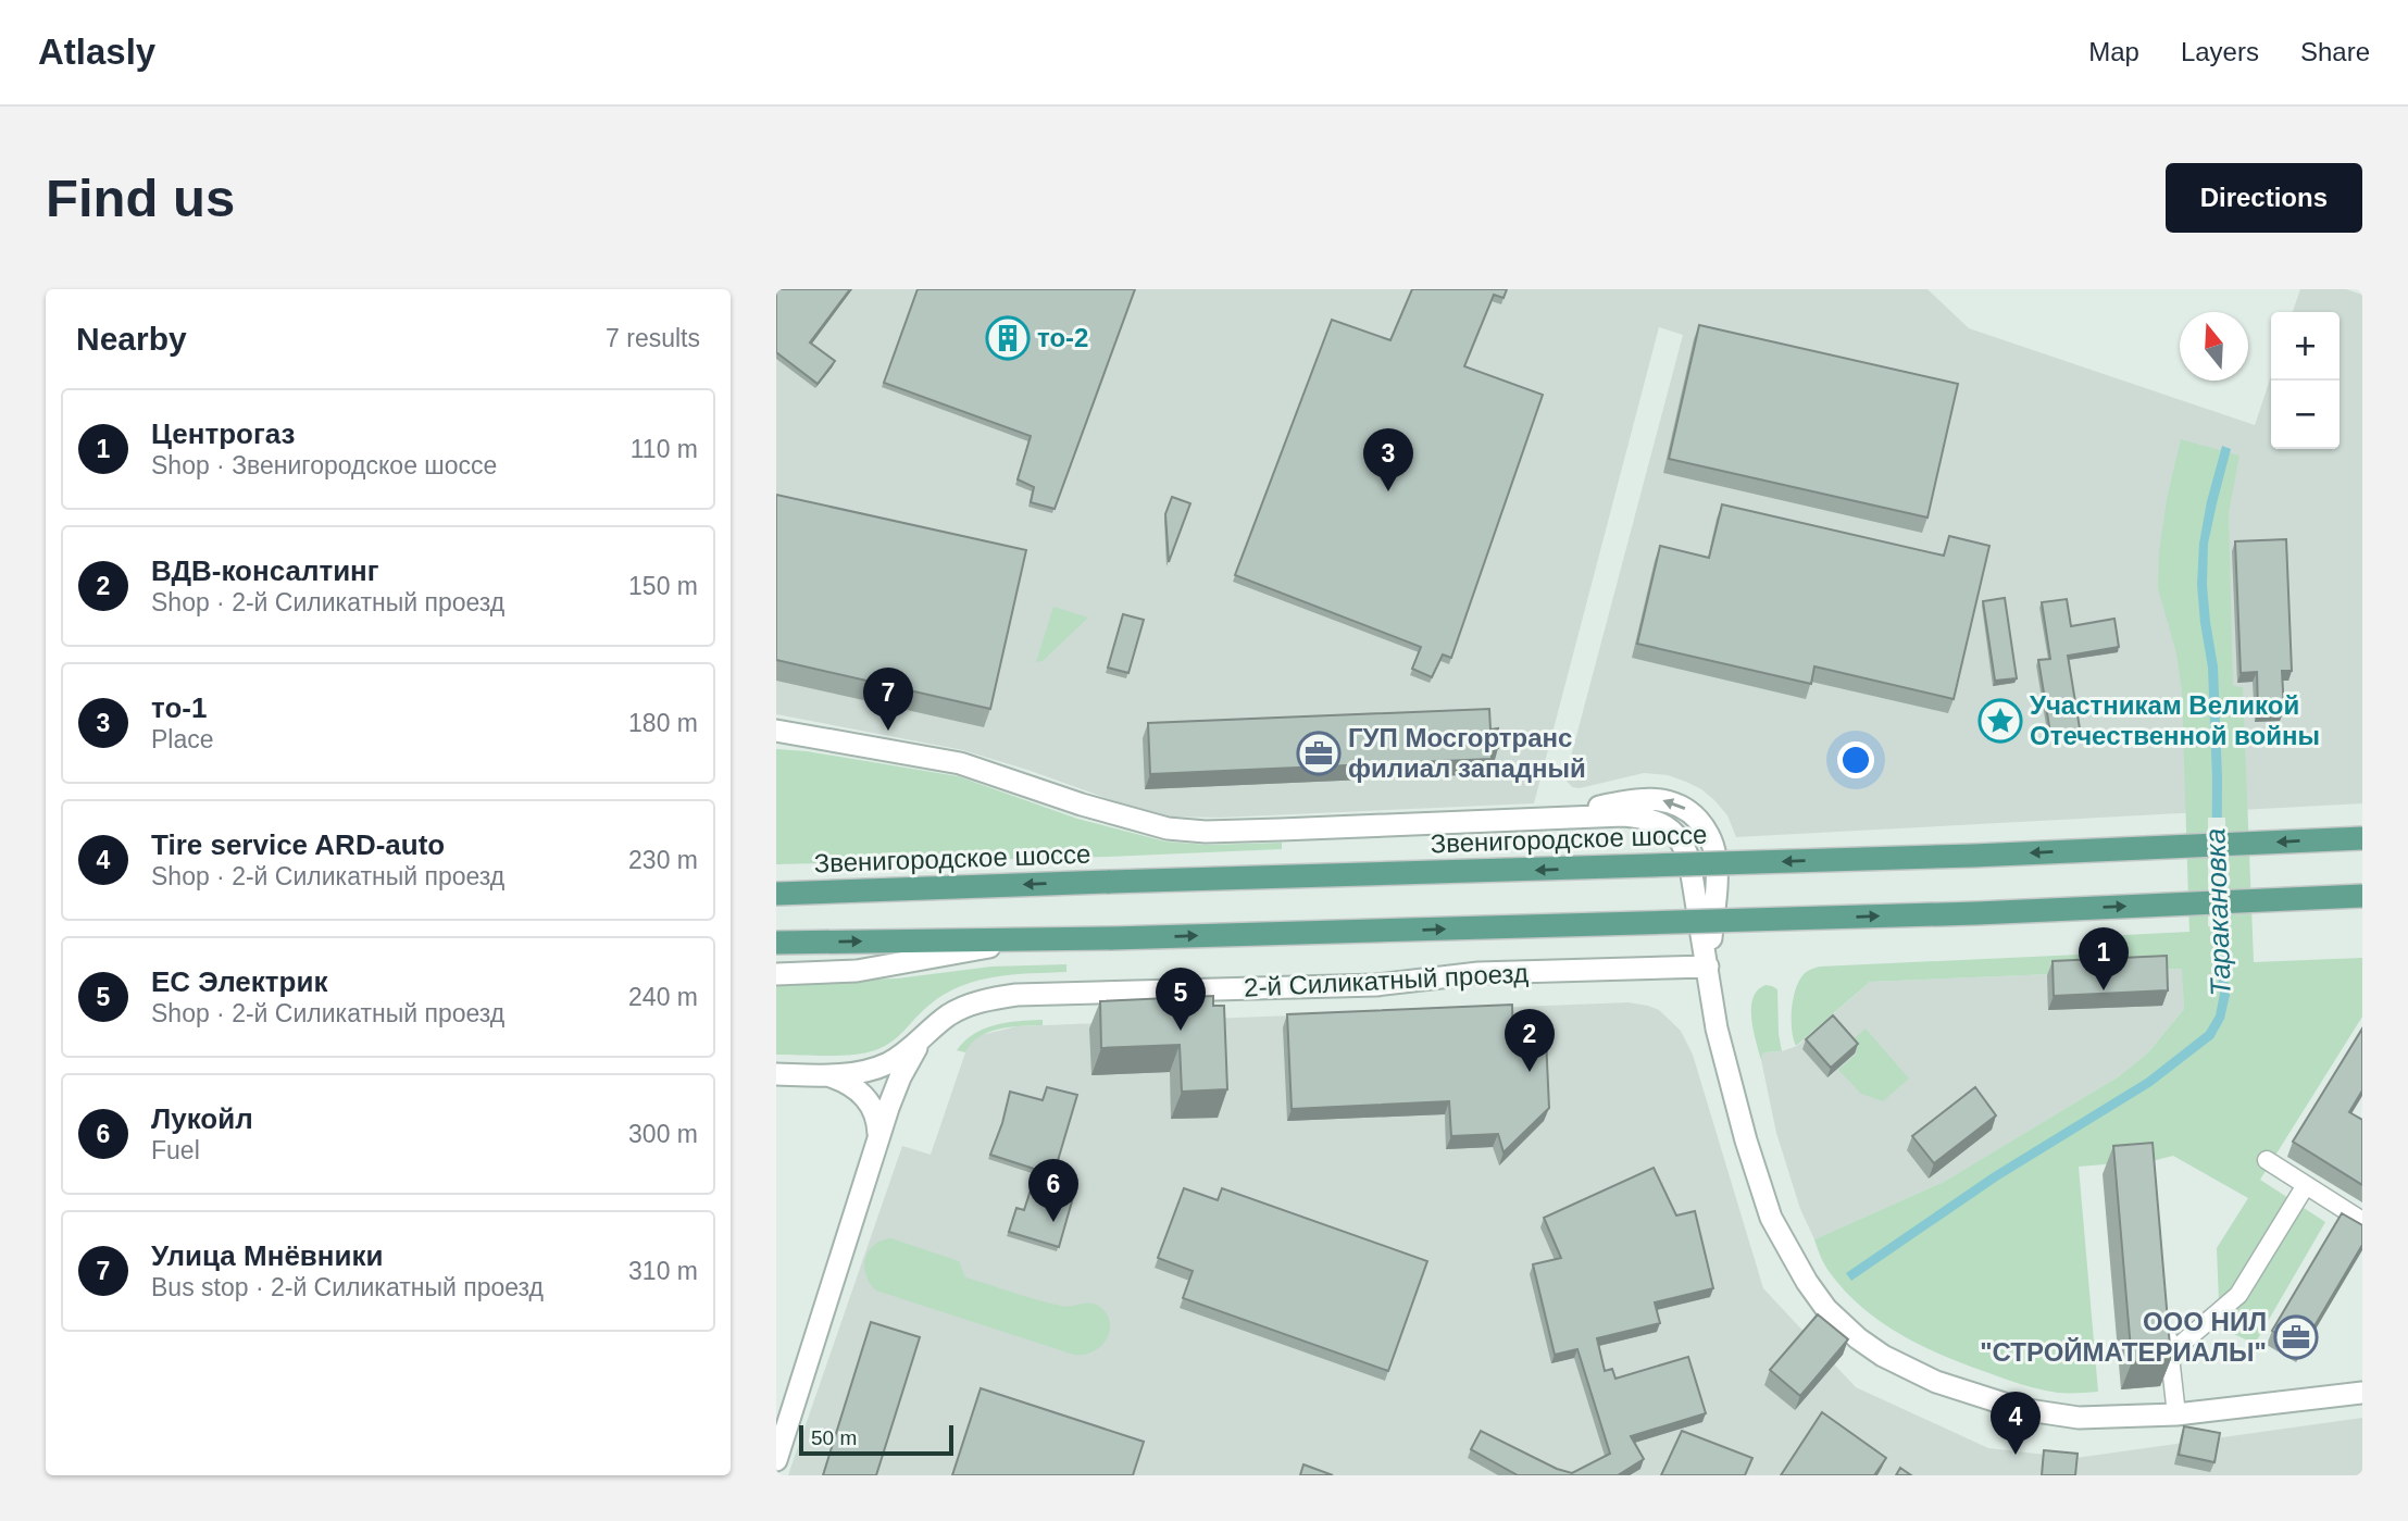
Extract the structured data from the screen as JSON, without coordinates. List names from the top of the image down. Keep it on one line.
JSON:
{"streets":{"main road":["Звенигородское шоссе"],"street":["2-й Силикатный проезд"]},"water":["Таракановка"],"places":{"building":["то-2"],"place":["Участникам Великой Отечественной войны"],"office":["ГУП Мосгортранс филиал западный","ООО НИЛ \"СТРОЙМАТЕРИАЛЫ\""]},"scale_bar":"50 m","north":"top","page":{"header":"Atlasly","nav":["Map","Layers","Share"],"buttons":"Directions","title":"Find us","heading":["Nearby","7 results"],"map_buttons":["+","−"],"list":[{"mark":"1","name":"Центрогаз","note":"Shop · Звенигородское шоссе","value":"110 m"},{"mark":"2","name":"ВДВ-консалтинг","note":"Shop · 2-й Силикатный проезд","value":"150 m"},{"mark":"3","name":"то-1","note":"Place","value":"180 m"},{"mark":"4","name":"Tire service ARD-auto","note":"Shop · 2-й Силикатный проезд","value":"230 m"},{"mark":"5","name":"ЕС Электрик","note":"Shop · 2-й Силикатный проезд","value":"240 m"},{"mark":"6","name":"Лукойл","note":"Fuel","value":"300 m"},{"mark":"7","name":"Улица Мнёвники","note":"Bus stop · 2-й Силикатный проезд","value":"310 m"}],"pins":["3","7","1","5","2","6","4"],"scale":"50 m"}}
